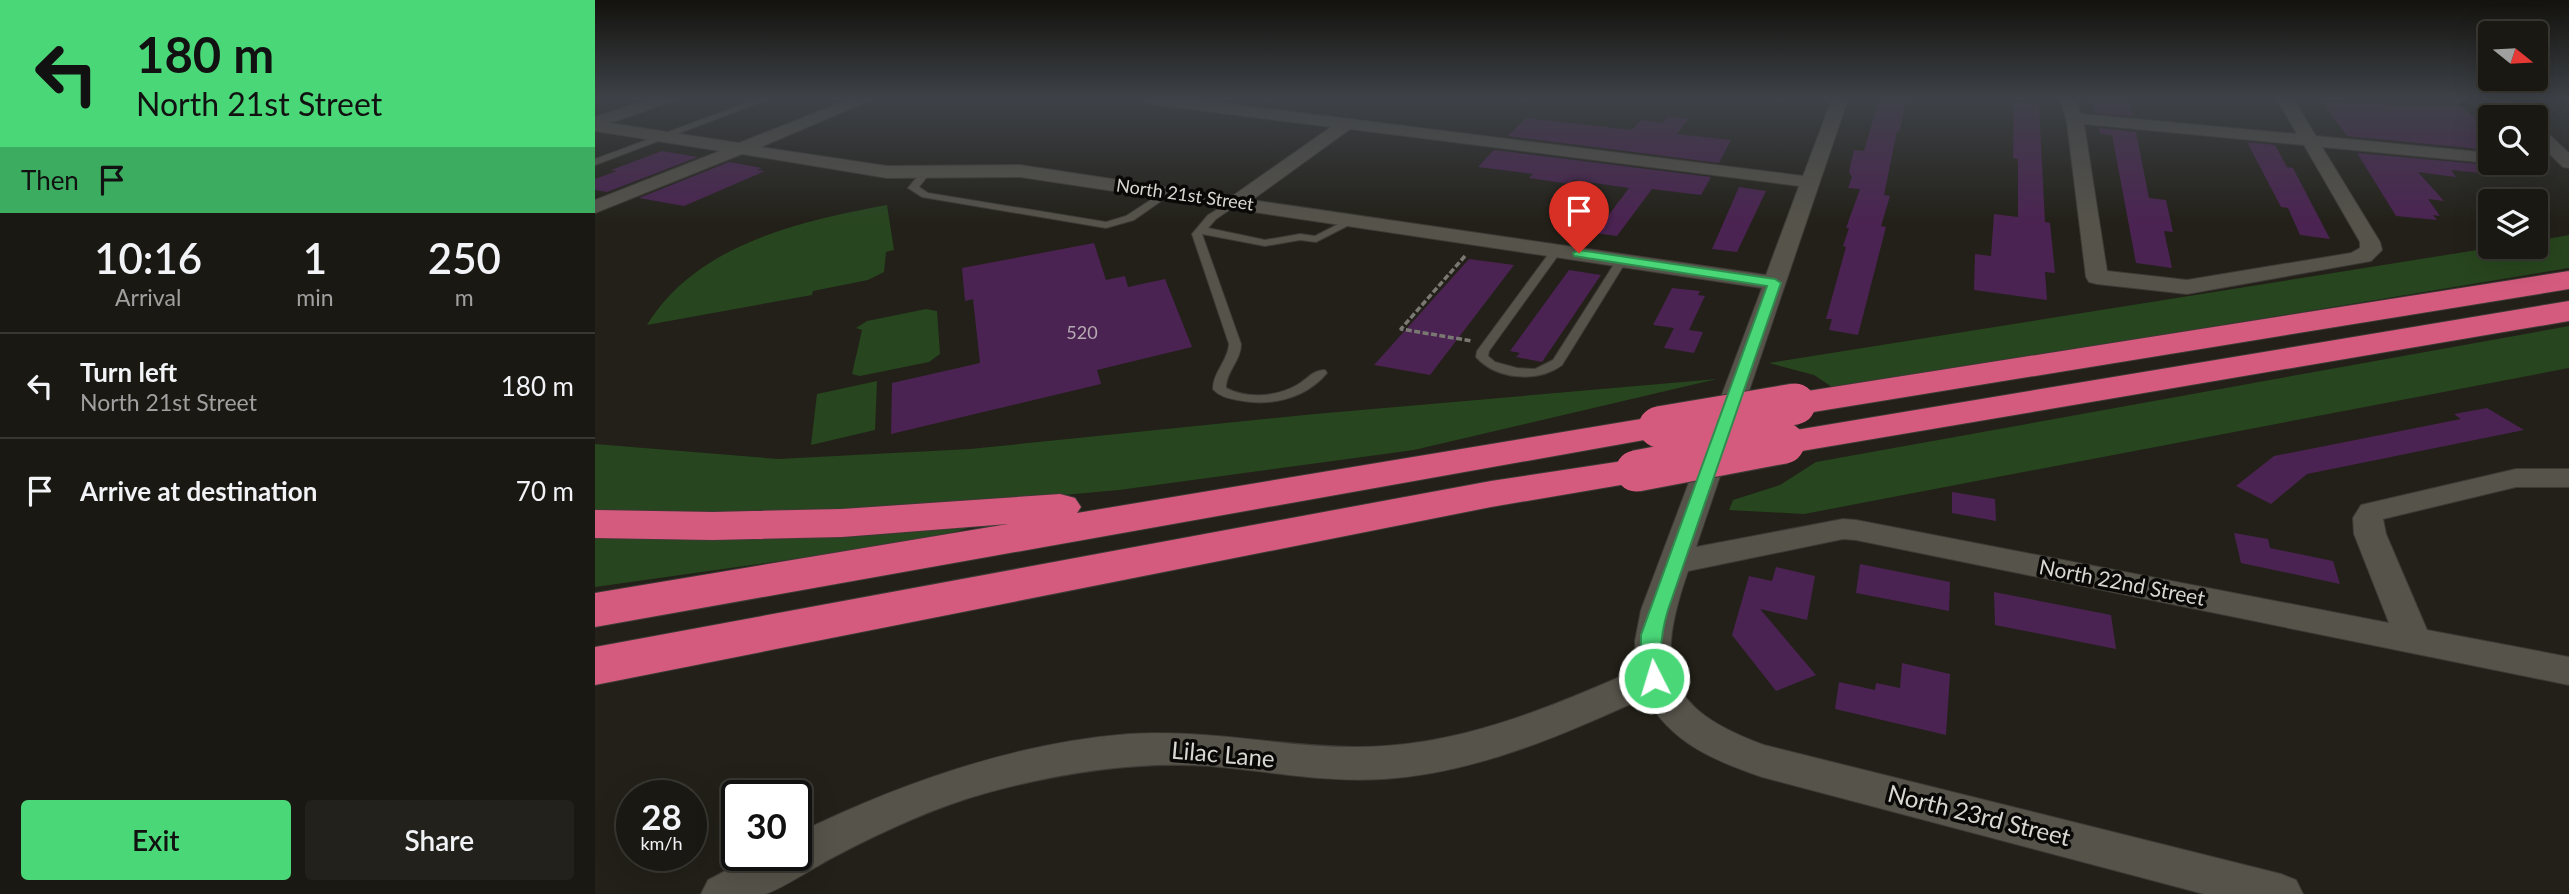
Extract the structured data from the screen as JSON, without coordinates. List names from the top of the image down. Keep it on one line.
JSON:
{"streets":{"street":["North 21st Street","North 22nd Street","Lilac Lane","North 23rd Street"]},"crossings":[["Lilac Lane","North 23rd Street"]],"house_numbers":["520"],"north":"right","page":{"turn":["180 m","North 21st Street"],"then":"Then","eta":["10:16","Arrival","1","min","250","m"],"list":[{"name":"Turn left","note":"North 21st Street","value":"180 m"},{"name":"Arrive at destination","value":"70 m"}],"speed":"28 km/h","limit":"30","buttons":["Exit","Share"]}}
